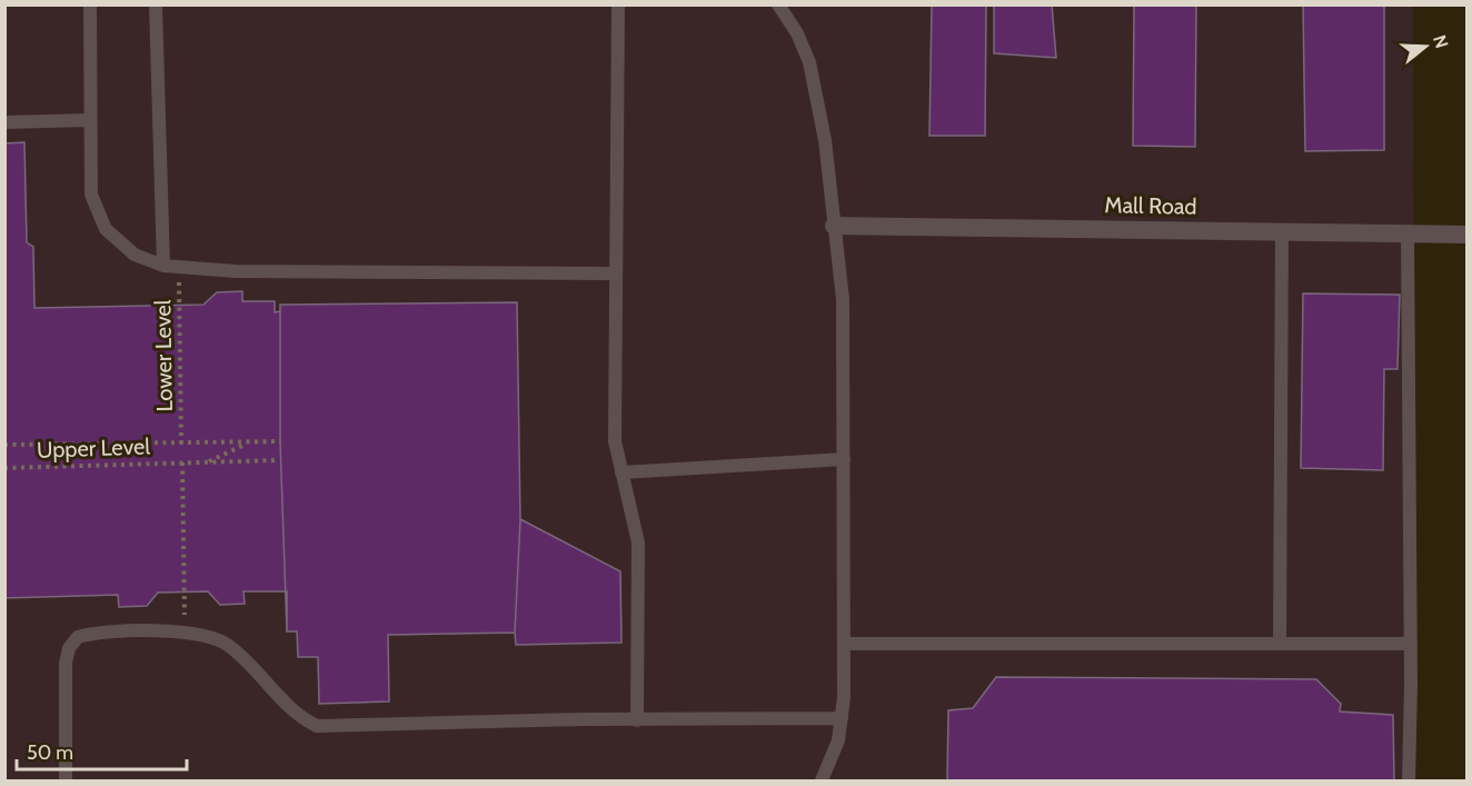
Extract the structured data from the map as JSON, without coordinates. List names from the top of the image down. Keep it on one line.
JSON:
{"streets":{"street":["Mall Road"],"path":["Lower Level","Upper Level"]},"scale_bar":"50 m","north":"right"}
